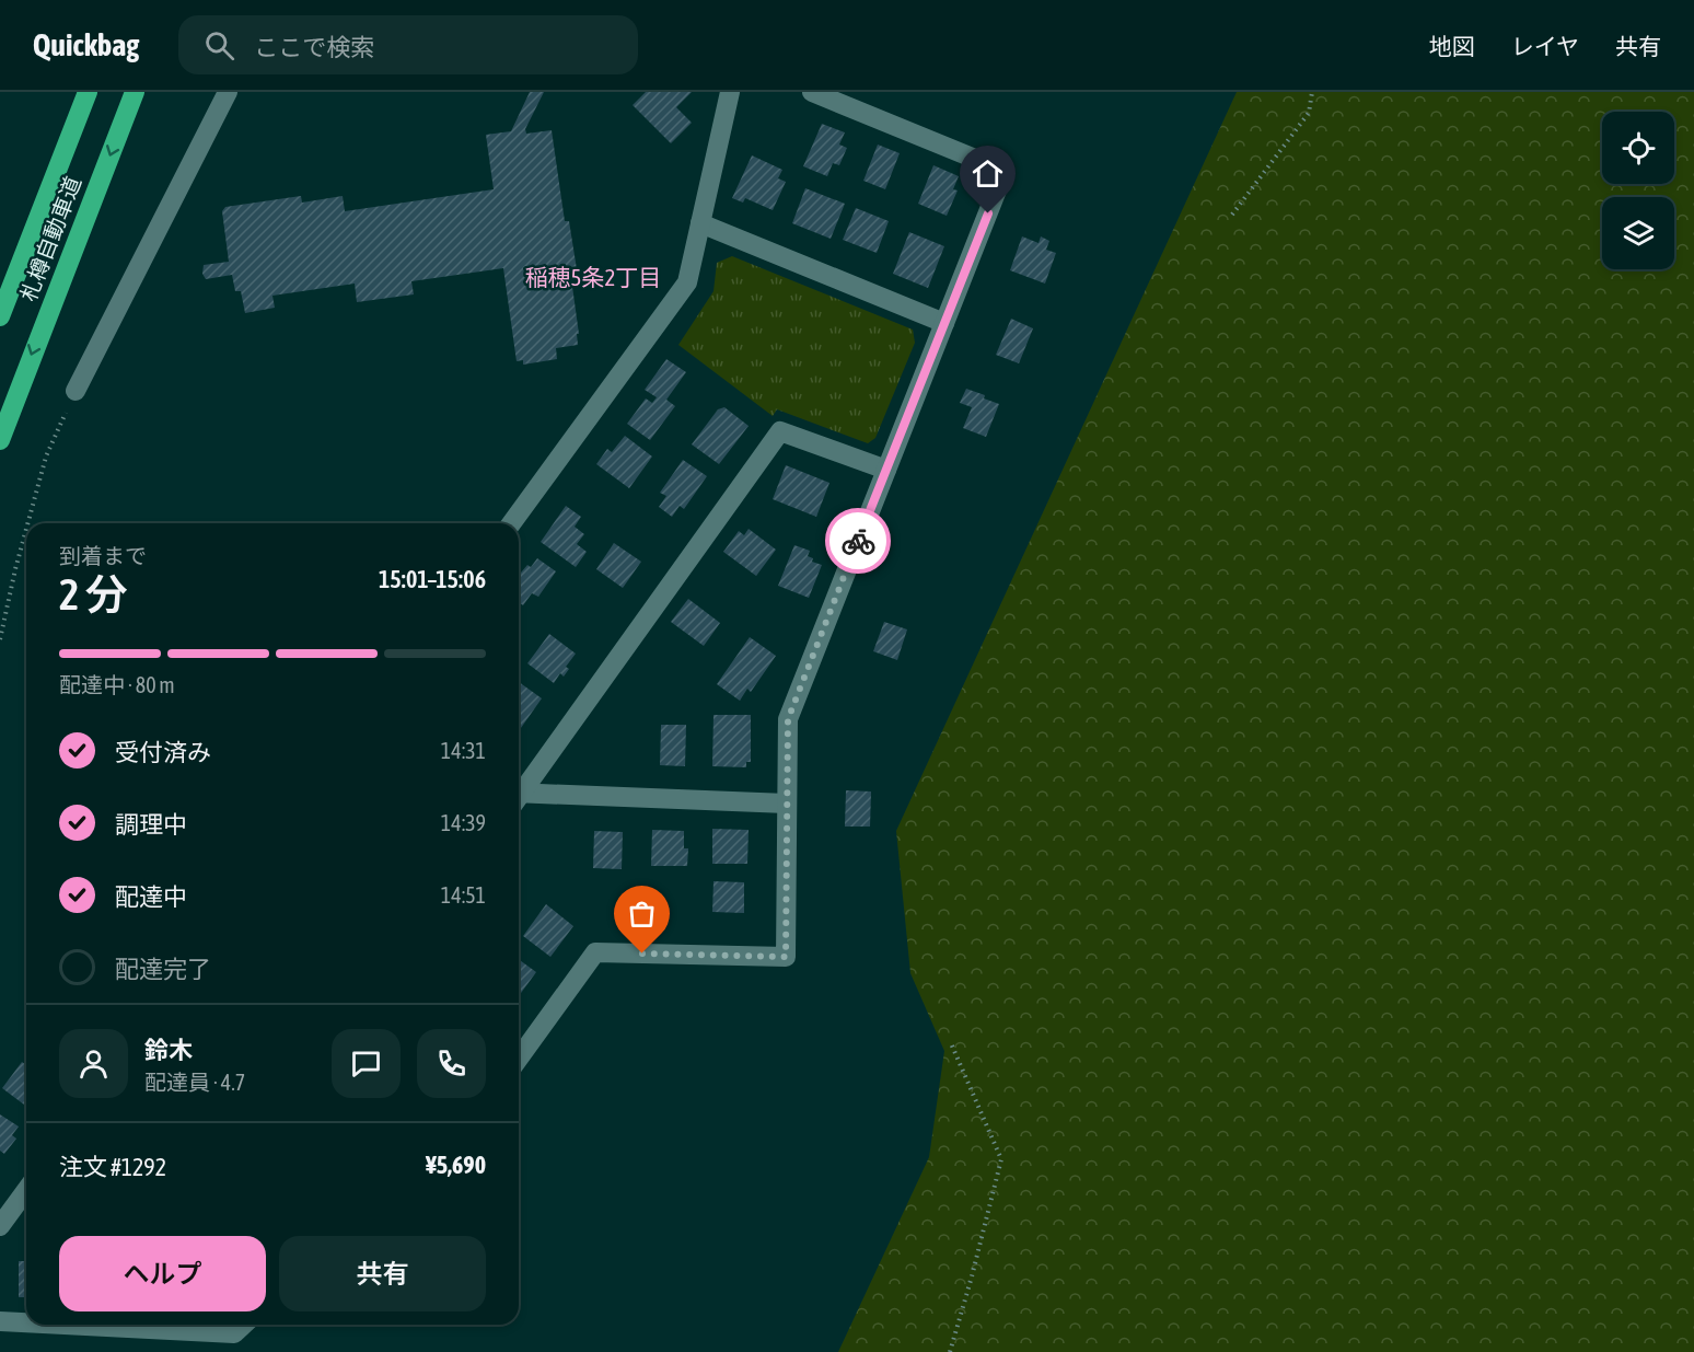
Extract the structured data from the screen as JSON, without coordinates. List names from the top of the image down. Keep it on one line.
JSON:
{"streets":{"highway":["札樽自動車道"]},"districts":["稲穂5条2丁目"],"page":{"header":"Quickbag","search":"ここで検索","nav":["地図","レイヤ","共有"],"heading":["2 分","到着まで","15:01–15:06"],"panel":["鈴木","配達員 · 4.7","注文 #1292","¥5,690"],"bar":"配達中 · 80 m","list":[["受付済み","14:31"],["調理中","14:39"],["配達中","14:51"],"配達完了"],"buttons":["ヘルプ","共有"]}}
